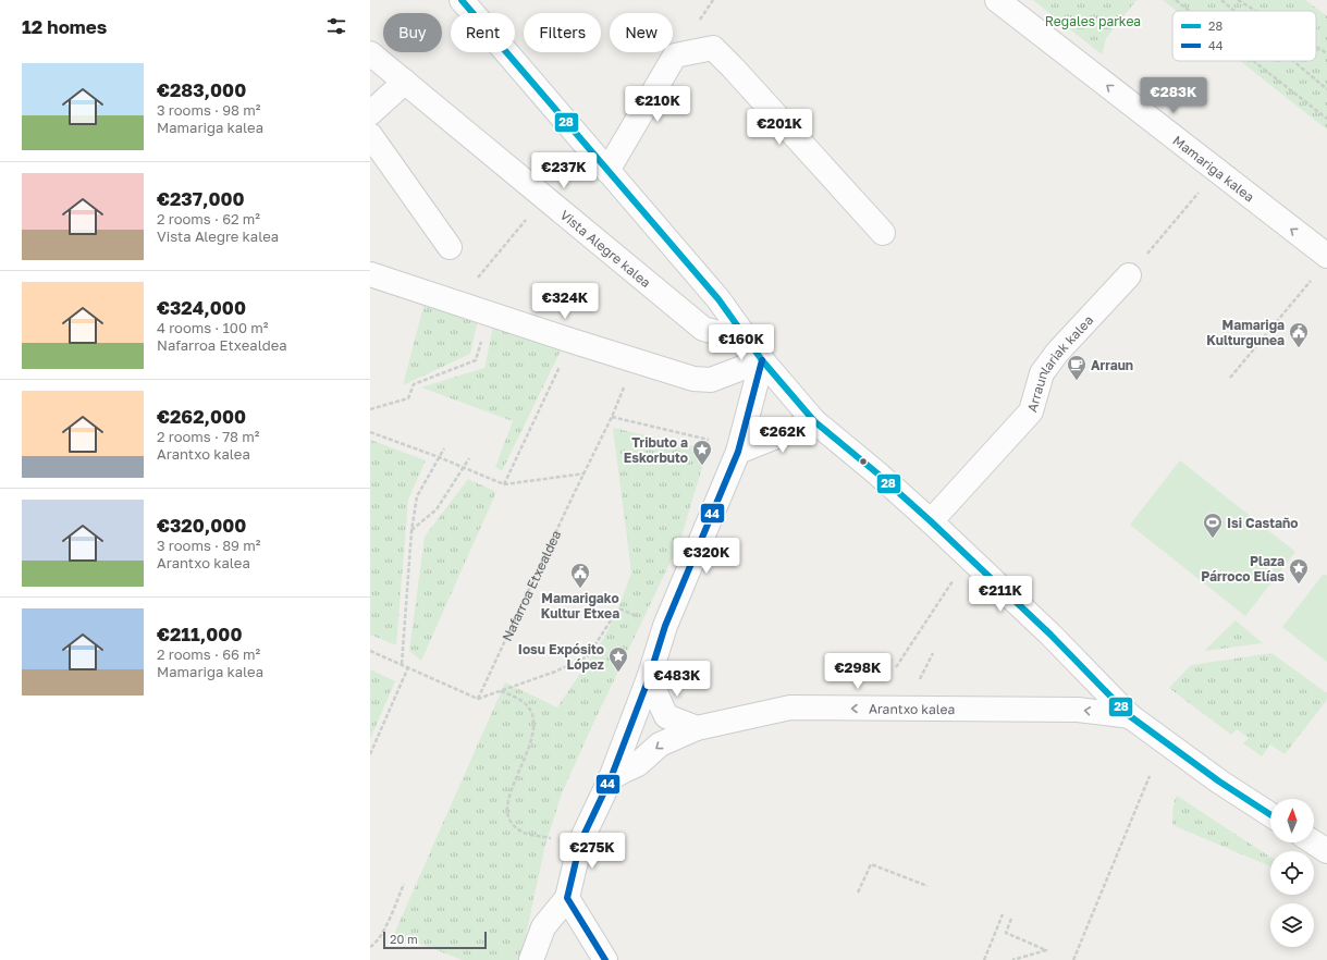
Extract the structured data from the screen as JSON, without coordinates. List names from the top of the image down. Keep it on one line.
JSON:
{"streets":{"street":["Mamariga kalea","Vista Alegre kalea","Arraunlariak kalea","Arantxo kalea"],"path":["Nafarroa Etxealdea"]},"one_way":["Mamariga kalea","Arantxo kalea"],"parks":["Regales parkea"],"places":{"public building":["Mamariga Kulturgunea","Mamarigako Kultur Etxea"],"cafe":["Arraun"],"place":["Tributo a Eskorbuto","Plaza Párroco Elías","Iosu Expósito López"],"sports":["Isi Castaño"]},"lines":["transit line 28","transit line 44"],"legend":["28","44"],"scale_bar":"20 m","north":"top","page":{"heading":"12 homes","chip":["Buy","Rent","Filters","New"],"list":[{"name":"€283,000","note":"3 rooms · 98 m² · Mamariga kalea"},{"name":"€237,000","note":"2 rooms · 62 m² · Vista Alegre kalea"},{"name":"€324,000","note":"4 rooms · 100 m² · Nafarroa Etxealdea"},{"name":"€262,000","note":"2 rooms · 78 m² · Arantxo kalea"},{"name":"€320,000","note":"3 rooms · 89 m² · Arantxo kalea"},{"name":"€211,000","note":"2 rooms · 66 m² · Mamariga kalea"}],"price":["€283K","€210K","€201K","€237K","€324K","€160K","€262K","€320K","€211K","€298K","€483K","€275K"],"scale":"20 m"}}
